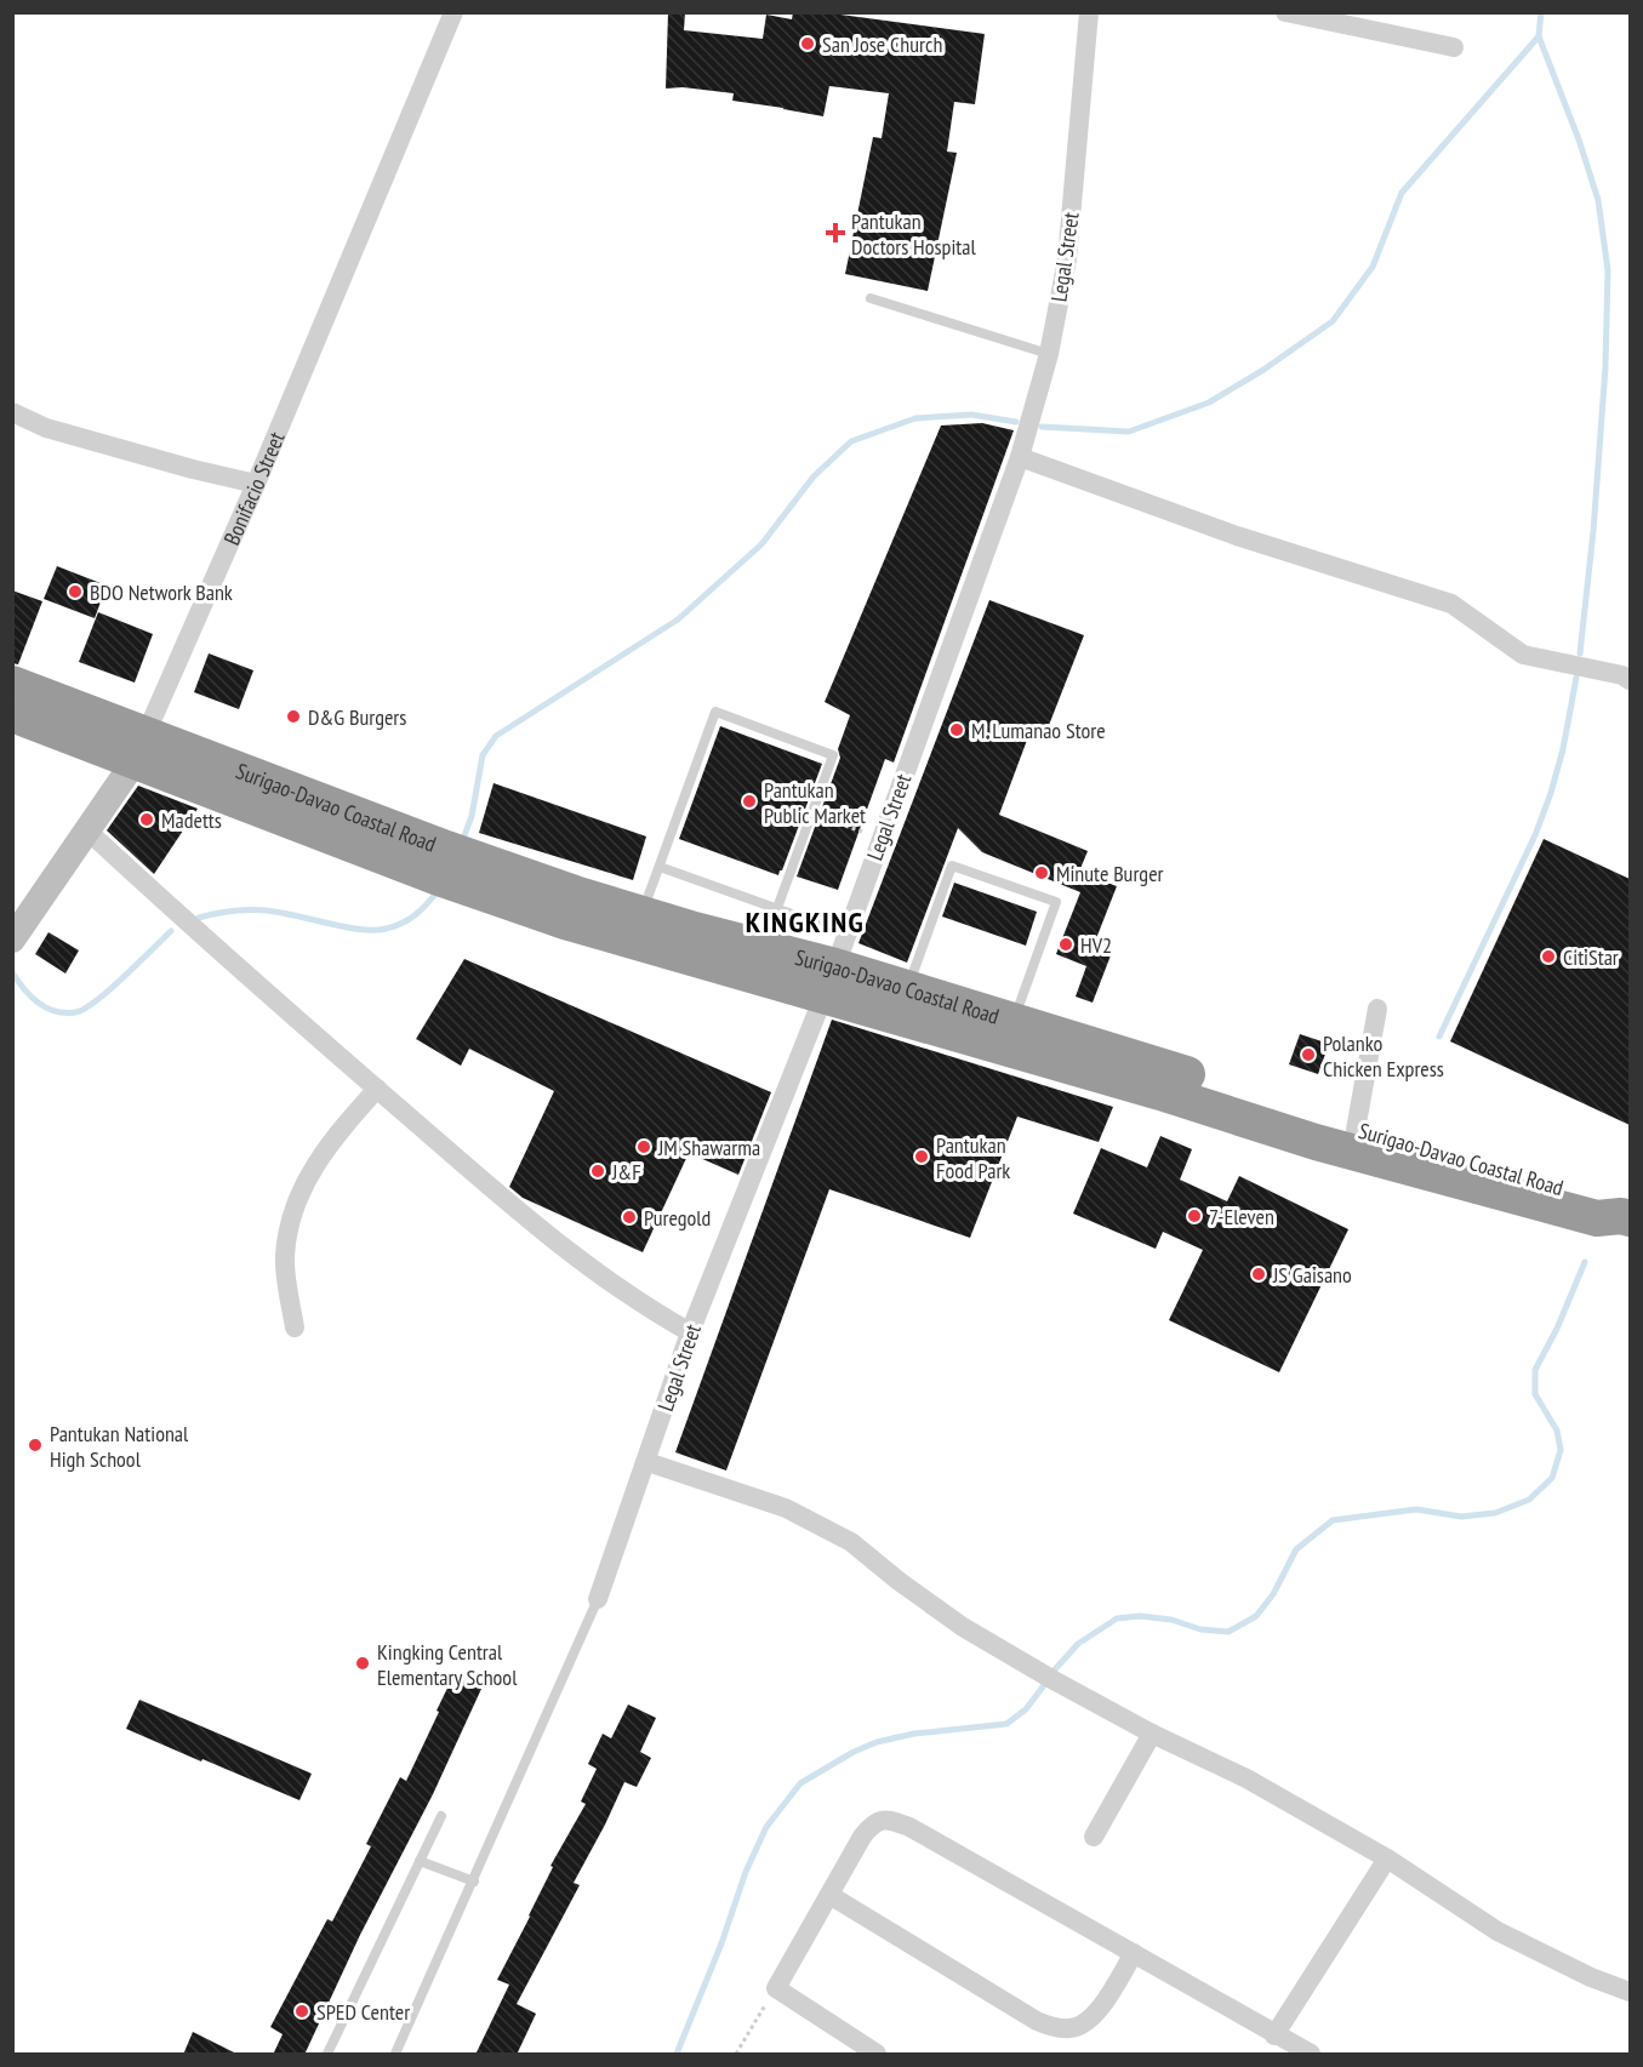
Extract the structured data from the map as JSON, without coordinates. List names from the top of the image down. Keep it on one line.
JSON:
{"streets":{"highway":["Surigao-Davao Coastal Road"],"street":["Legal Street","Bonifacio Street"]},"crossings":[["Legal Street","Surigao-Davao Coastal Road"],["Bonifacio Street","Surigao-Davao Coastal Road"]],"districts":["KINGKING"],"places":{"other":["San Jose Church","BDO Network Bank","D&G Burgers","M. Lumanao Store","Pantukan Public Market","Madetts","Minute Burger","HV2","CitiStar","Polanko Chicken Express","JM Shawarma","Pantukan Food Park","J&F","7-Eleven","Puregold","JS Gaisano","Pantukan National High School","Kingking Central Elementary School","SPED Center"],"health":["Pantukan Doctors Hospital"]}}
